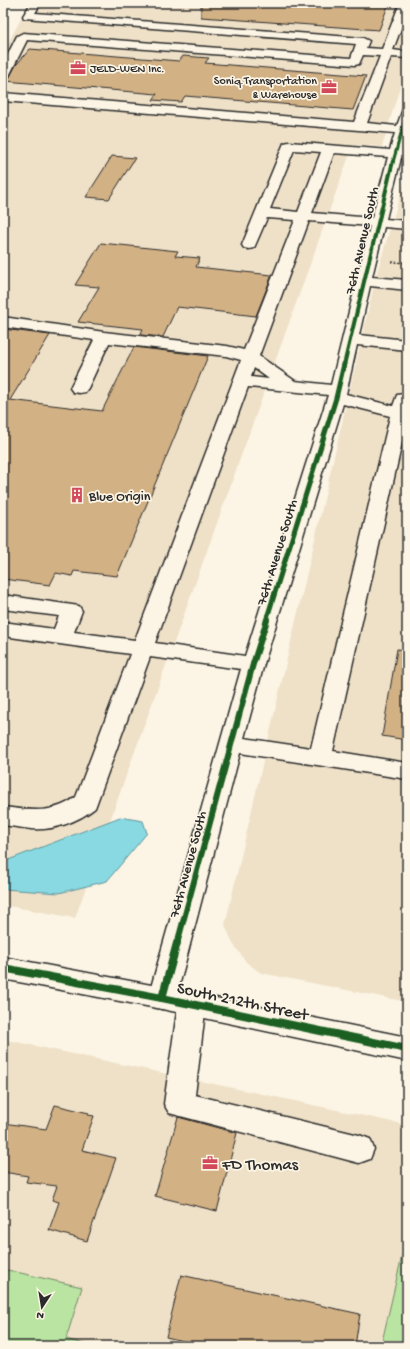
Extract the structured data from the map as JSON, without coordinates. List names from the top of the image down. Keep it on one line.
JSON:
{"streets":{"street":["76th Avenue South","South 212th Street"]},"crossings":[["76th Avenue South","South 212th Street"]],"places":{"office":["JELD-WEN Inc.","Soniq Transportation & Warehouse","FD Thomas"],"building":["Blue Origin"]},"north":"bottom"}
